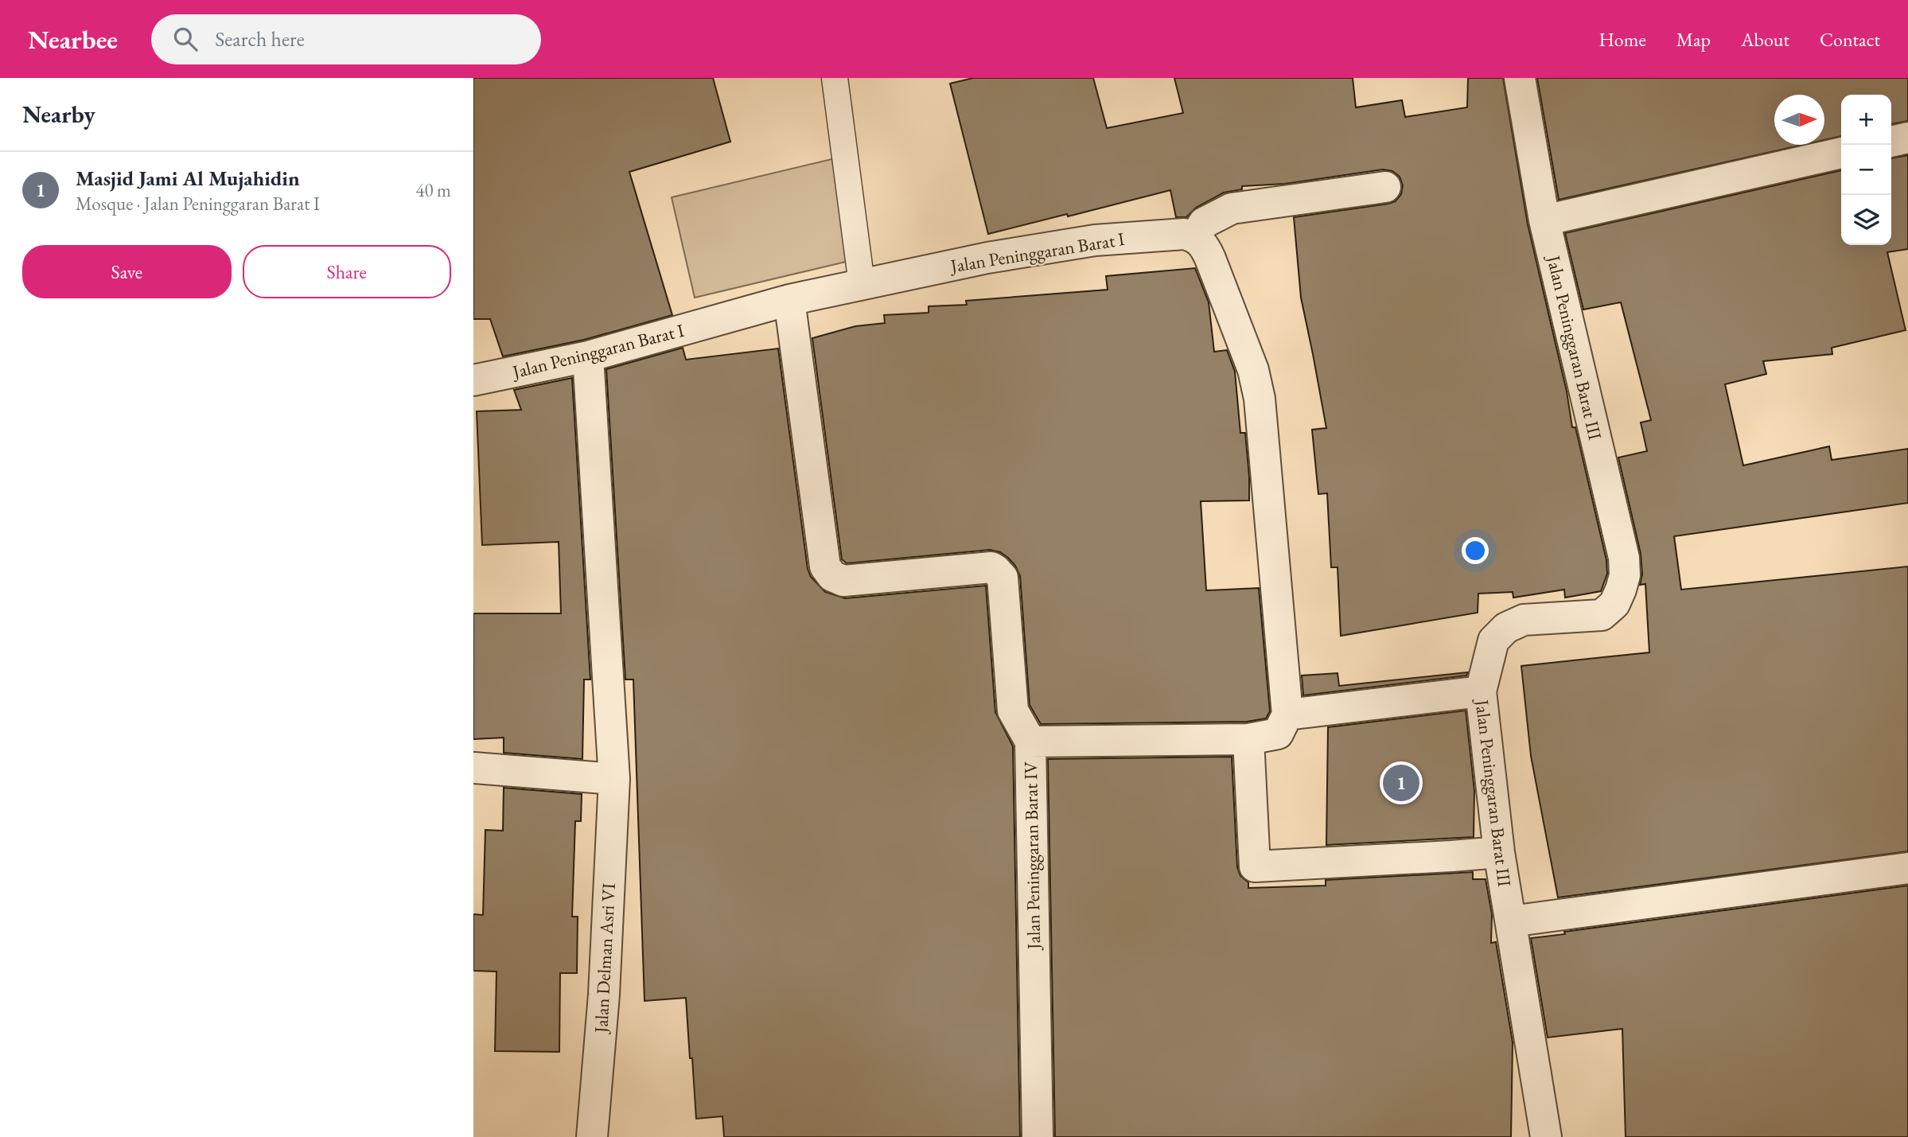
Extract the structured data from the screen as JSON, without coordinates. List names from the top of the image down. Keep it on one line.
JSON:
{"streets":{"street":["Jalan Peninggaran Barat I","Jalan Peninggaran Barat III","Jalan Peninggaran Barat IV","Jalan Delman Asri VI"]},"crossings":[["Jalan Peninggaran Barat I","Jalan Delman Asri VI"]],"north":"right","page":{"header":"Nearbee","search":"Search here","nav":["Home","Map","About","Contact"],"heading":"Nearby","map_buttons":["+","−"],"list":[{"mark":"1","name":"Masjid Jami Al Mujahidin","note":"Mosque · Jalan Peninggaran Barat I","value":"40 m"}],"buttons":["Save","Share"],"pins":"1"}}
